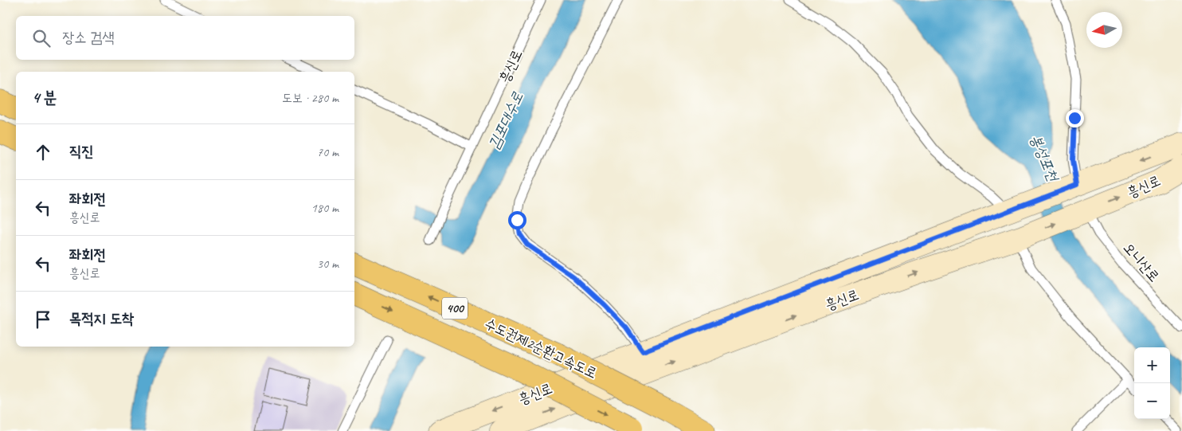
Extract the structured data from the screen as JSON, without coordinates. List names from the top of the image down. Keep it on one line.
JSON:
{"streets":{"highway":["400","수도권제2순환고속도로"],"main road":["흥신로"],"lane":["오니산로"]},"crossings":[["흥신로","오니산로"]],"water":["김포대수로","봉성포천"],"north":"left","page":{"search":"장소 검색","heading":["4 분","도보 · 280 m"],"list":[["직진","70 m"],["좌회전","흥신로","180 m"],["좌회전","흥신로","30 m"],"목적지 도착"],"map_buttons":["+","−"]}}
